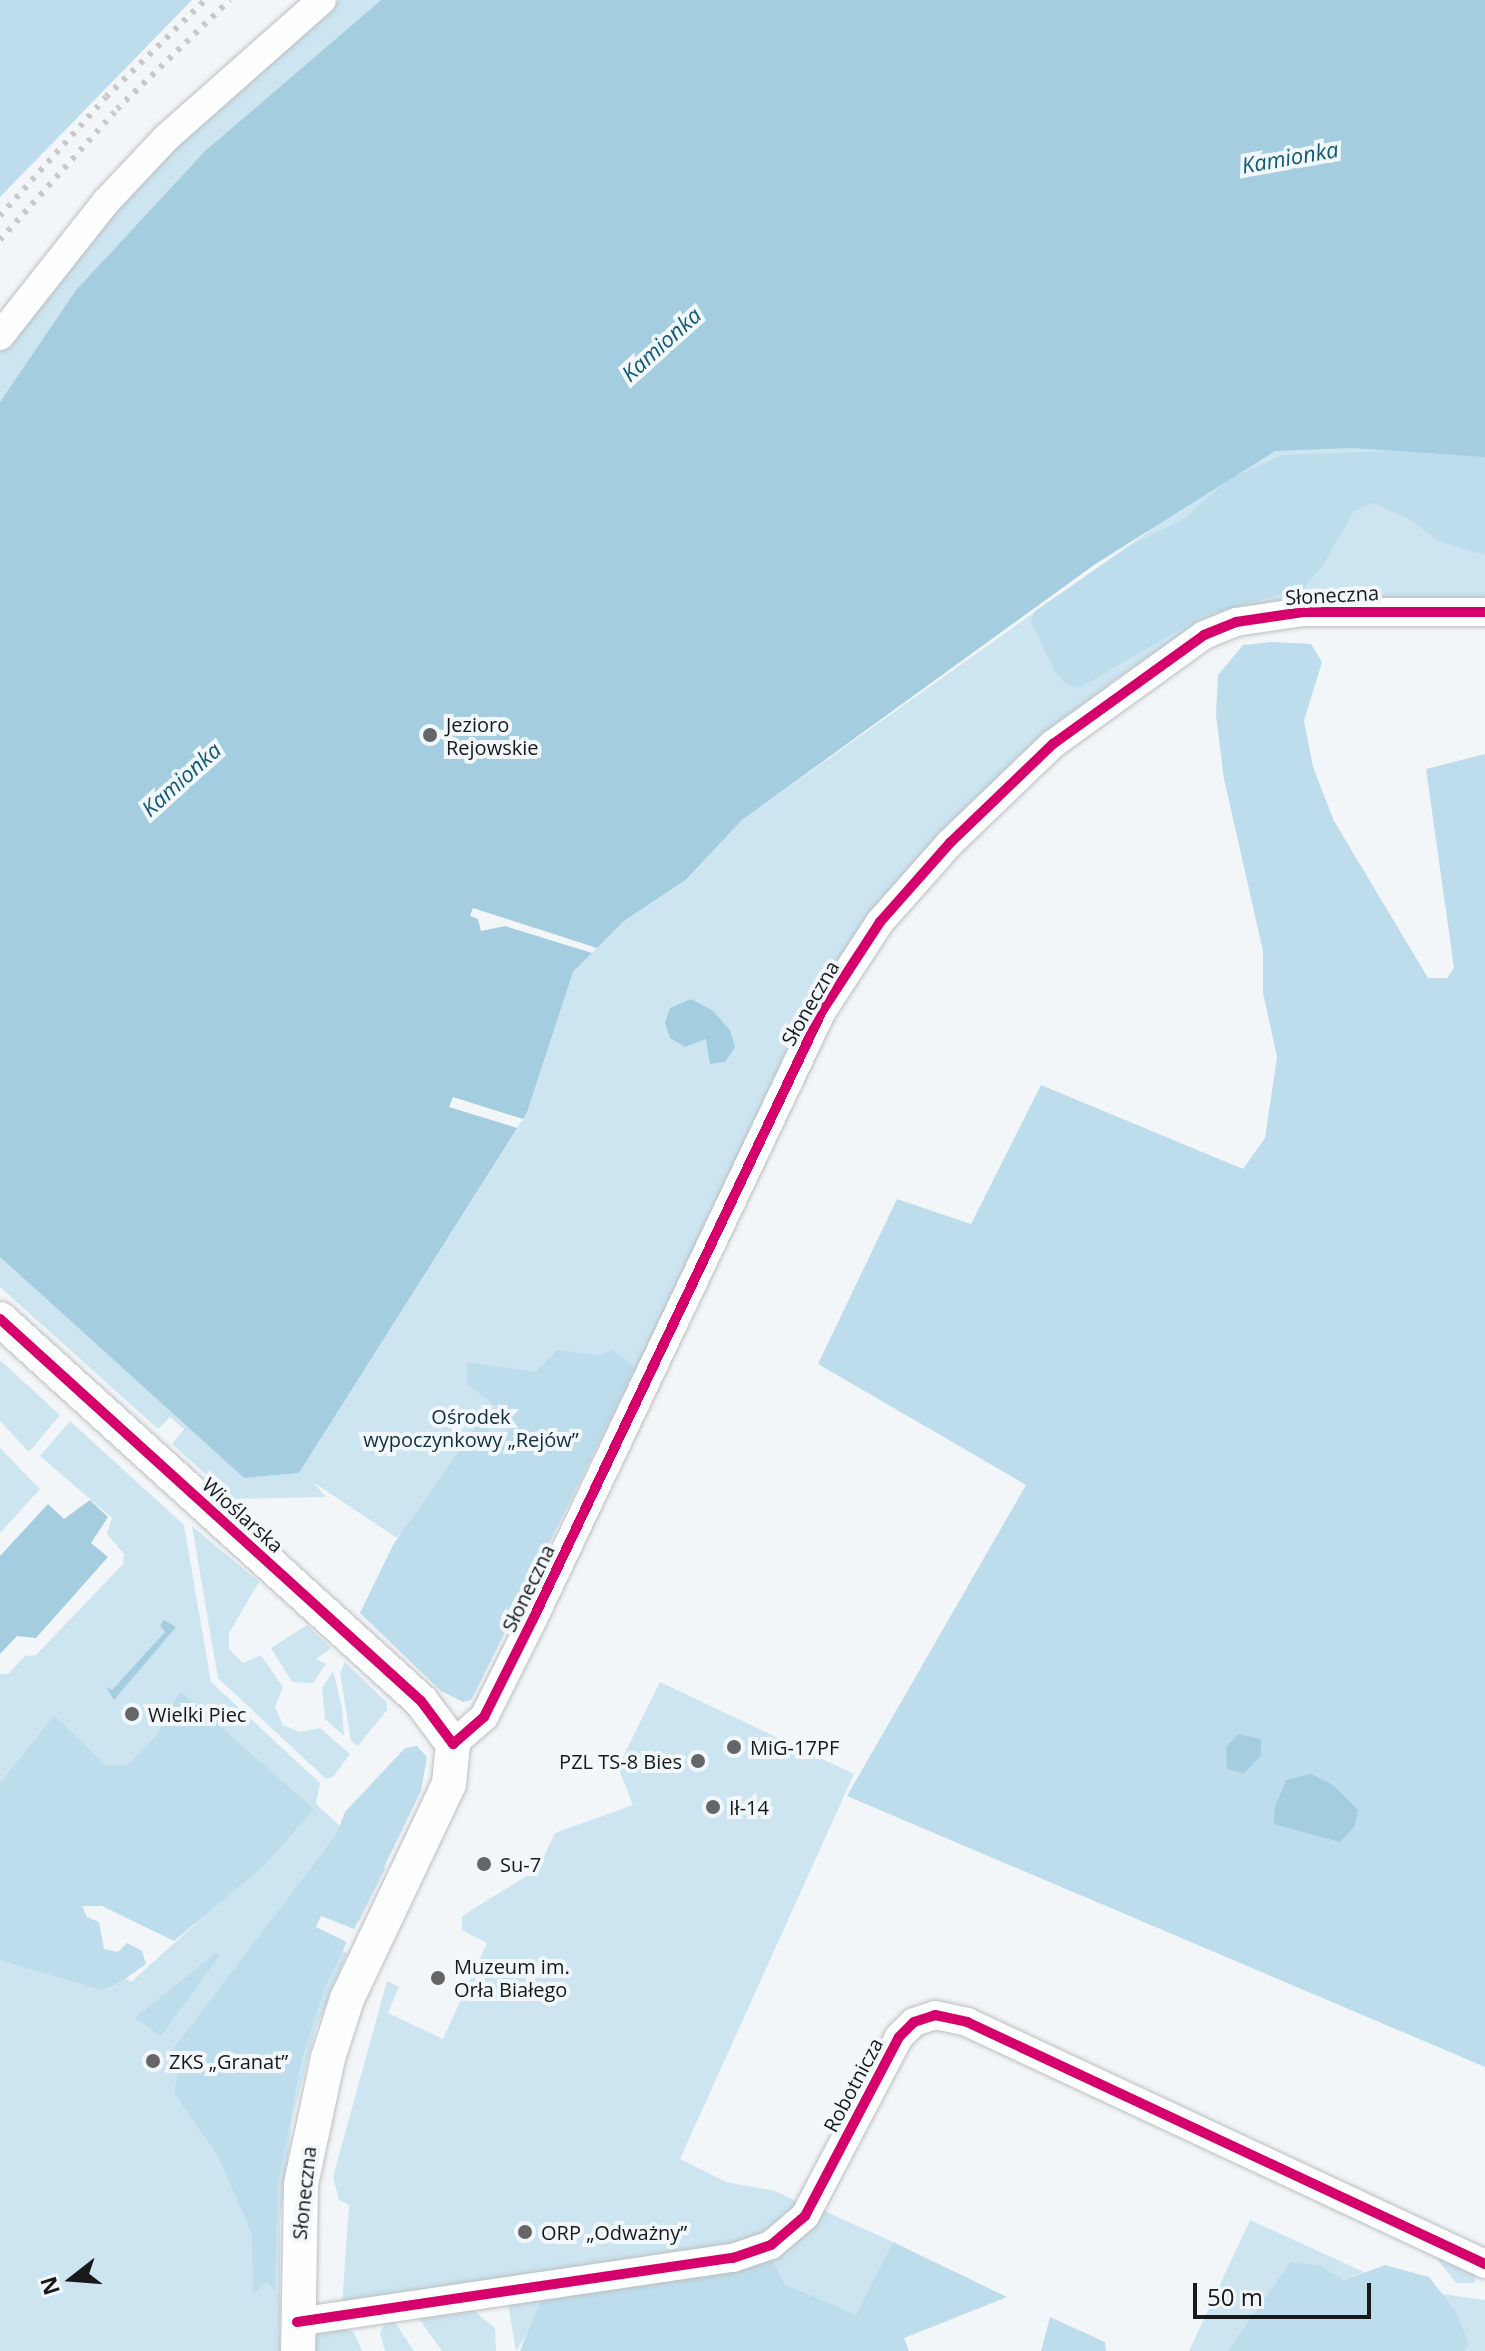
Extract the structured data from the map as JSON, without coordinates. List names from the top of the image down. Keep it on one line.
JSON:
{"streets":{"street":["Słoneczna","Wioślarska","Robotnicza"]},"crossings":[["Słoneczna","Wioślarska"],["Słoneczna","Robotnicza"]],"water":["Kamionka"],"parks":["Ośrodek wypoczynkowy „Rejów”"],"places":["Jezioro Rejowskie","Wielki Piec","MiG-17PF","PZL TS-8 Bies","Ił-14","Su-7","Muzeum im. Orła Białego","ZKS „Granat”","ORP „Odważny”"],"scale_bar":"50 m","north":"left"}
